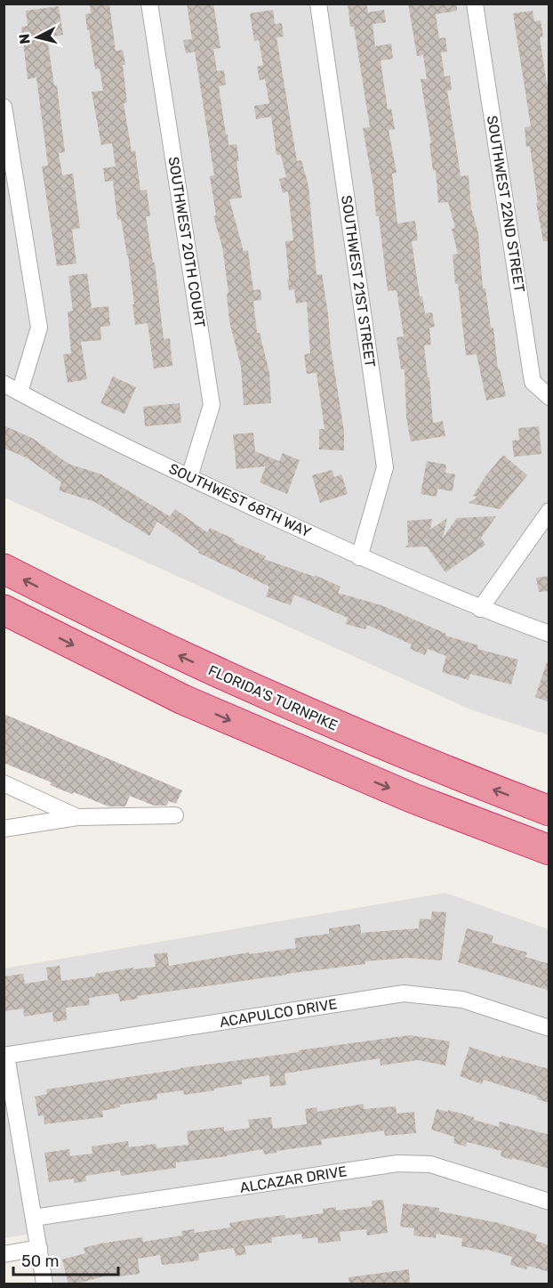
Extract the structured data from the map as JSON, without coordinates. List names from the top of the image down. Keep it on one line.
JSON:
{"streets":{"highway":["FLORIDA'S TURNPIKE"],"street":["SOUTHWEST 22ND STREET","SOUTHWEST 20TH COURT","SOUTHWEST 21ST STREET","SOUTHWEST 68TH WAY","ACAPULCO DRIVE","ALCAZAR DRIVE"]},"crossings":[["SOUTHWEST 20TH COURT","SOUTHWEST 68TH WAY"],["SOUTHWEST 21ST STREET","SOUTHWEST 68TH WAY"]],"scale_bar":"50 m","north":"left"}
